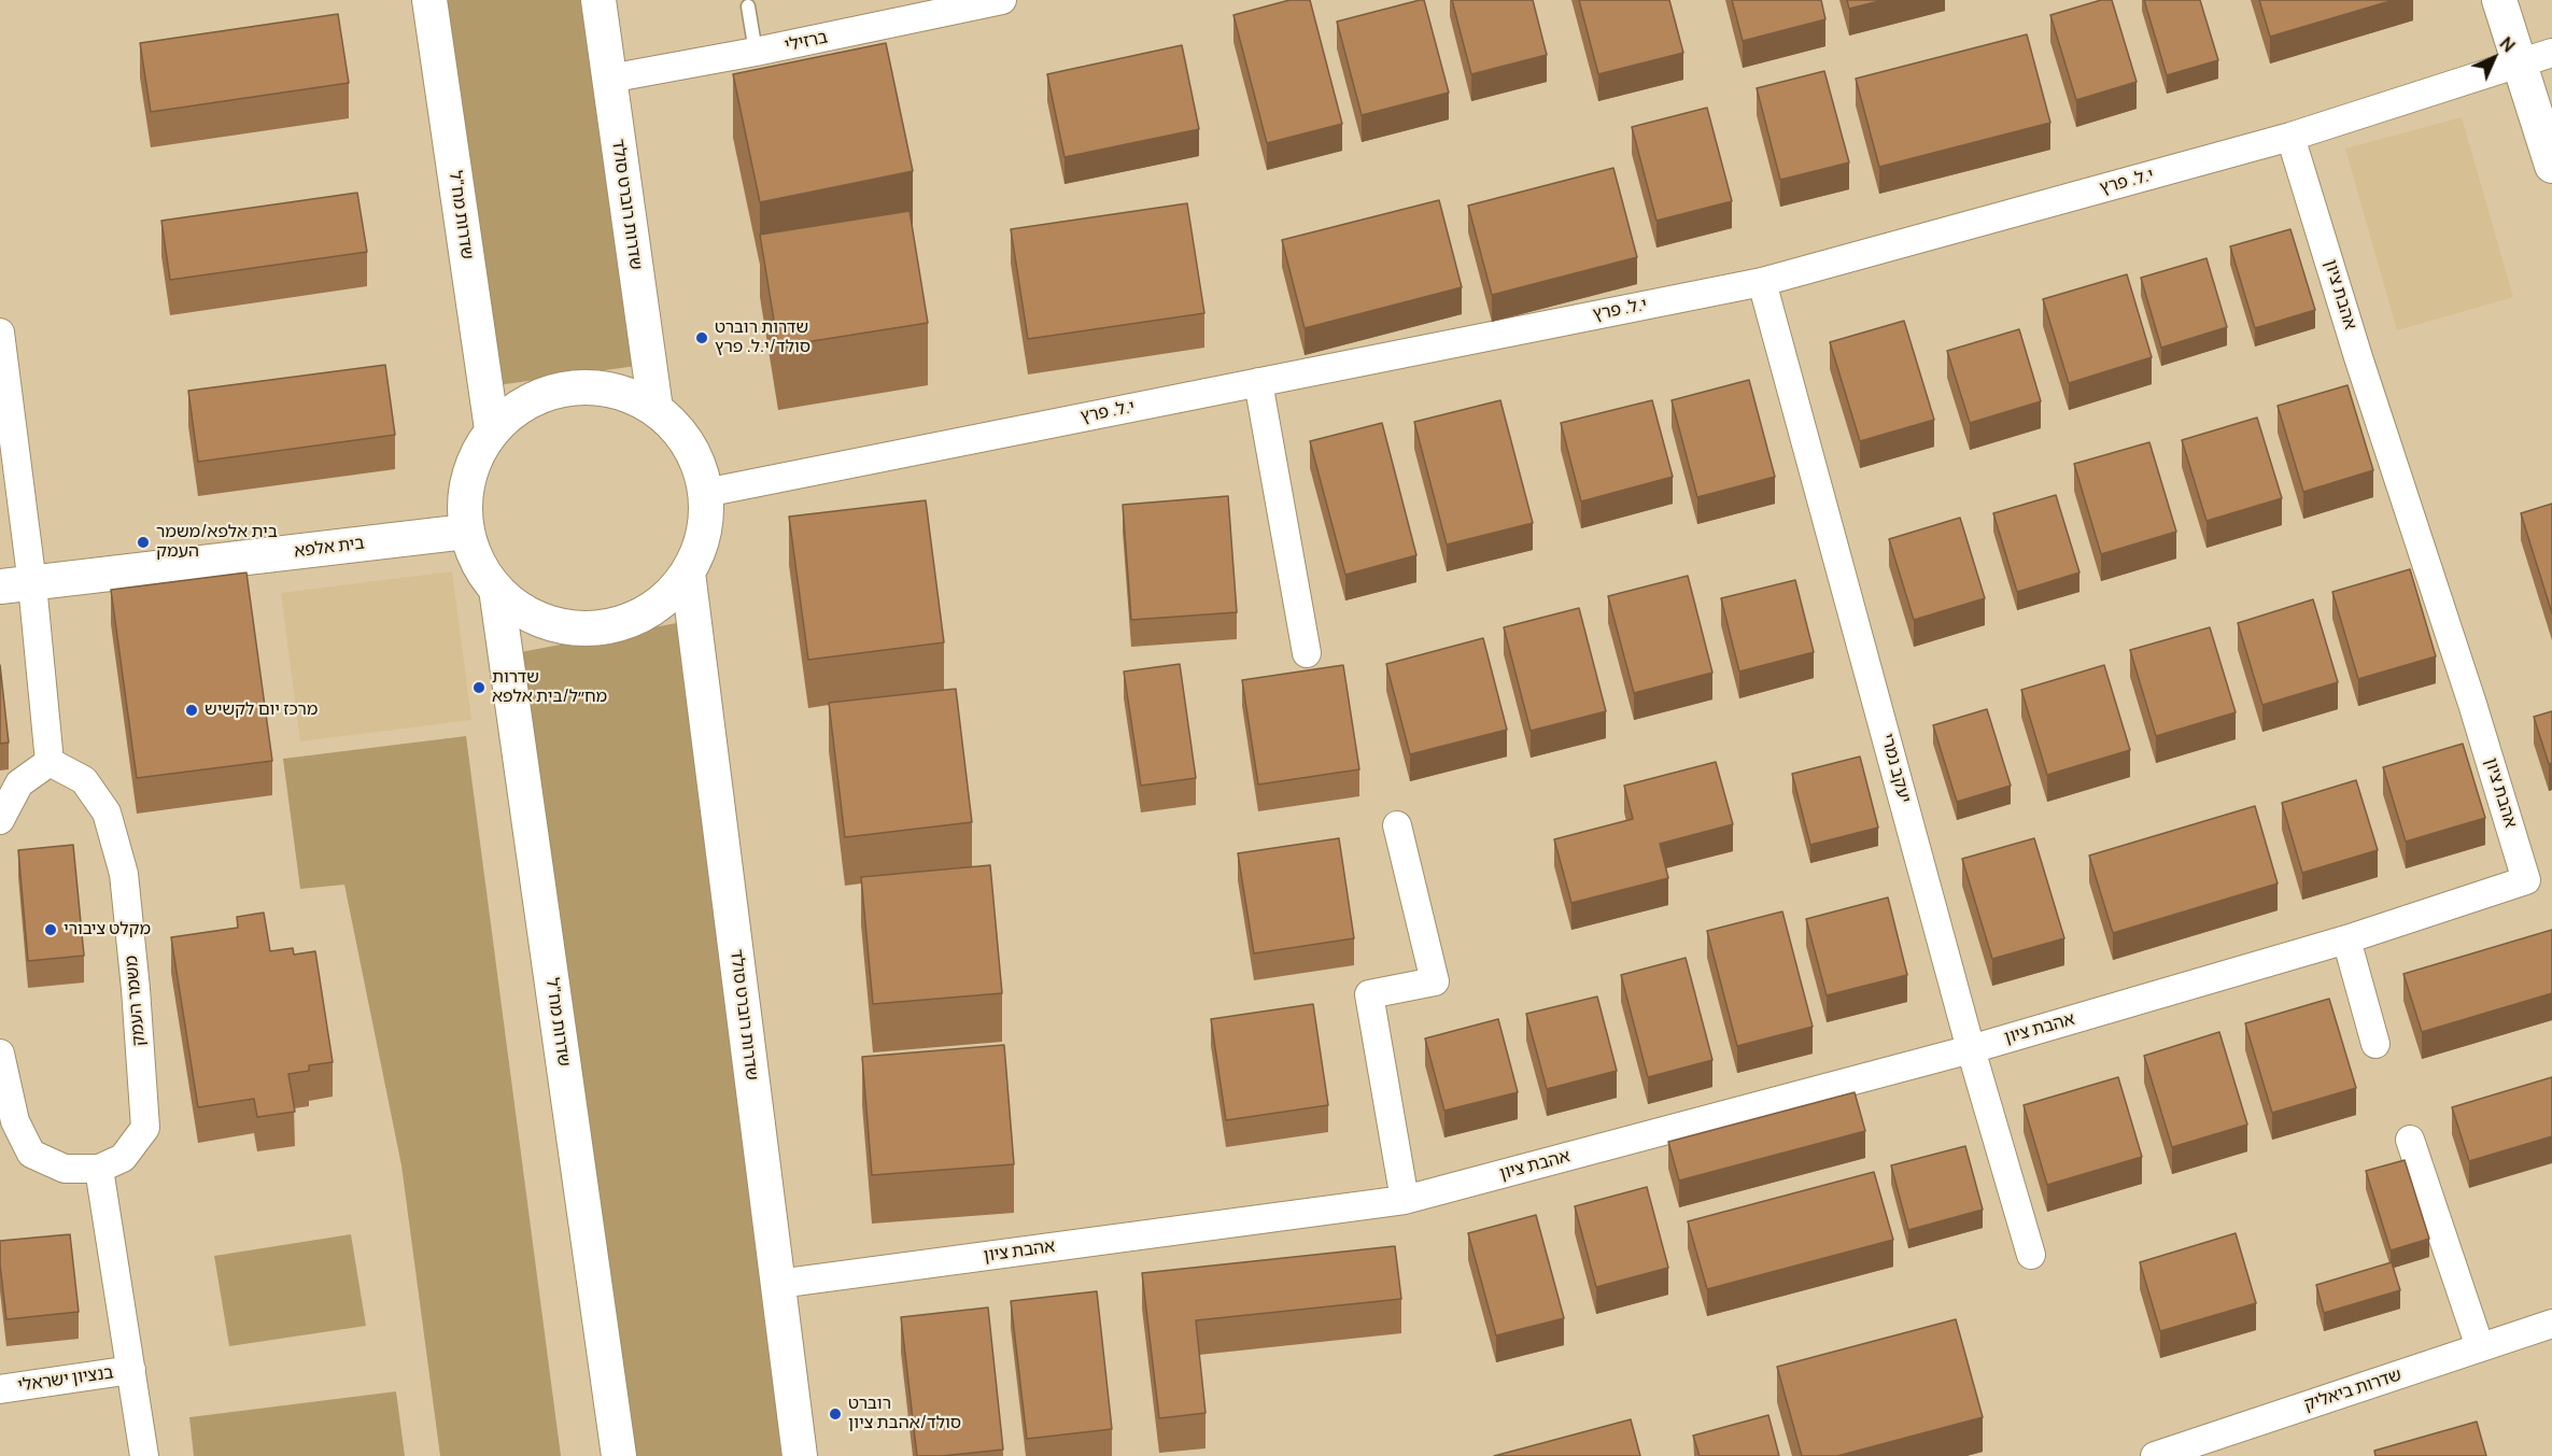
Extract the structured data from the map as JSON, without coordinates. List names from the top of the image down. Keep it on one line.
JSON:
{"streets":{"street":["ברזילי","י.ל. פרץ","שדרות רוברט סולד","שדרות מח\"ל","אהבת ציון","בית אלפא","יעקב נמרי","משמר העמק","בנציון ישראלי","שדרות ביאליק"]},"crossings":[["ברזילי","שדרות רוברט סולד"],["י.ל. פרץ","אהבת ציון"],["י.ל. פרץ","יעקב נמרי"],["שדרות רוברט סולד","אהבת ציון"],["אהבת ציון","יעקב נמרי"]],"places":["שדרות רוברט סולד/י.ל. פרץ","בית אלפא/משמר העמק","שדרות מח״ל/בית אלפא","מרכז יום לקשיש","מקלט ציבורי","רוברט סולד/אהבת ציון"],"north":"top right"}
